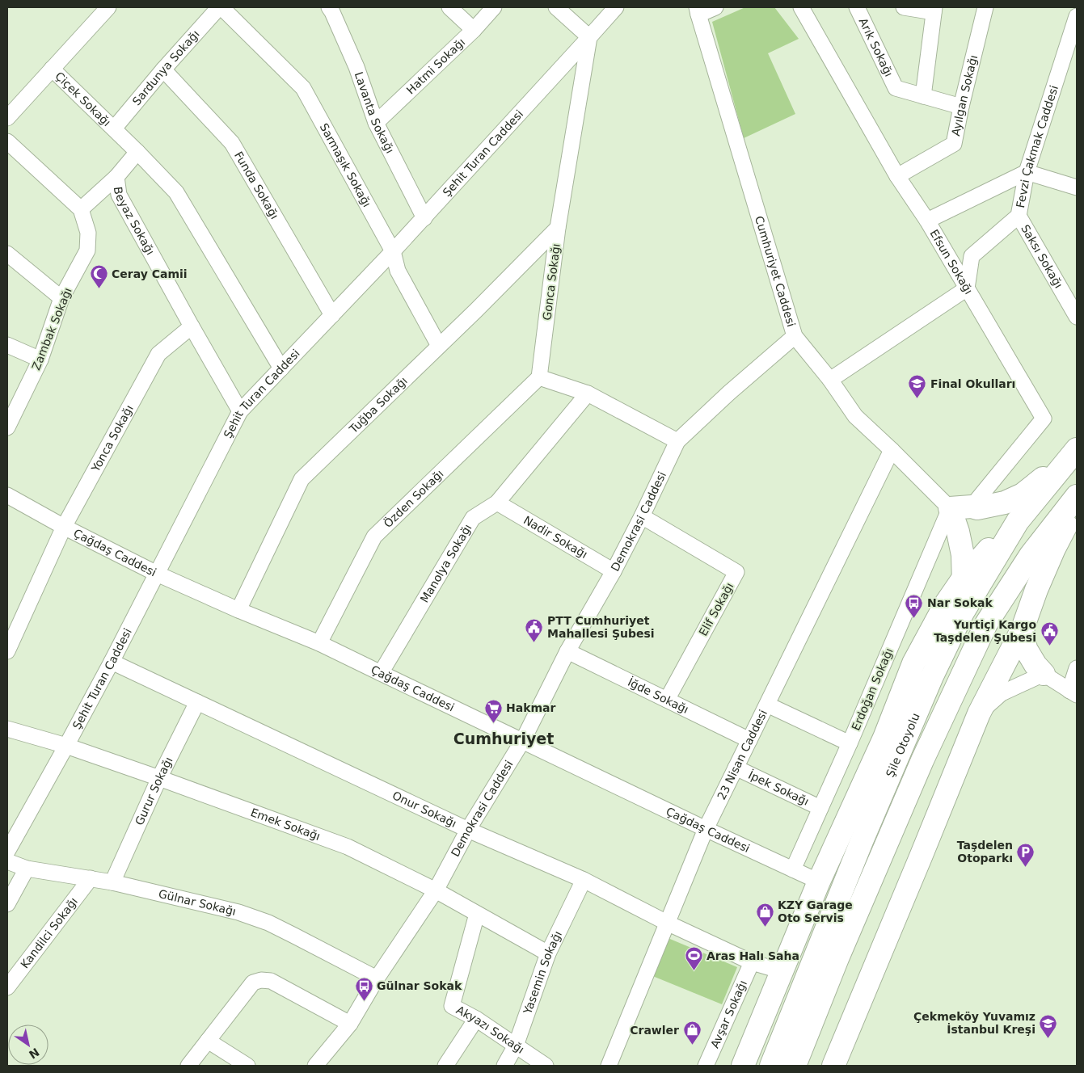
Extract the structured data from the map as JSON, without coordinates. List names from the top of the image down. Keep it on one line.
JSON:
{"streets":{"highway":["Şile Otoyolu"],"street":["Arık Sokağı","Hatmi Sokağı","Sardunya Sokağı","Ayılgan Sokağı","Çiçek Sokağı","Lavanta Sokağı","Fevzi Çakmak Caddesi","Şehit Turan Caddesi","Sarmaşık Sokağı","Funda Sokağı","Beyaz Sokağı","Saksı Sokağı","Efsun Sokağı","Cumhuriyet Caddesi","Gonca Sokağı","Zambak Sokağı","Tuğba Sokağı","Yonca Sokağı","Özden Sokağı","Demokrasi Caddesi","Nadir Sokağı","Çağdaş Caddesi","Manolya Sokağı","Elif Sokağı","Erdoğan Sokağı","İğde Sokağı","23 Nisan Caddesi","İpek Sokağı","Gurur Sokağı","Onur Sokağı","Emek Sokağı","Gülnar Sokağı","Kandilci Sokağı","Yasemin Sokağı","Avşar Sokağı","Akyazı Sokağı"]},"crossings":[["Hatmi Sokağı","Lavanta Sokağı"],["Sardunya Sokağı","Çiçek Sokağı"],["Sardunya Sokağı","Sarmaşık Sokağı"],["Sardunya Sokağı","Funda Sokağı"],["Ayılgan Sokağı","Efsun Sokağı"],["Çiçek Sokağı","Şehit Turan Caddesi"],["Lavanta Sokağı","Şehit Turan Caddesi"],["Fevzi Çakmak Caddesi","Saksı Sokağı"],["Fevzi Çakmak Caddesi","Efsun Sokağı"],["Şehit Turan Caddesi","Sarmaşık Sokağı"],["Şehit Turan Caddesi","Funda Sokağı"],["Şehit Turan Caddesi","Gonca Sokağı"],["Şehit Turan Caddesi","Çağdaş Caddesi"],["Şehit Turan Caddesi","Onur Sokağı"],["Şehit Turan Caddesi","Emek Sokağı"],["Sarmaşık Sokağı","Tuğba Sokağı"],["Beyaz Sokağı","Yonca Sokağı"],["Cumhuriyet Caddesi","Demokrasi Caddesi"],["Cumhuriyet Caddesi","Erdoğan Sokağı"],["Cumhuriyet Caddesi","23 Nisan Caddesi"],["Gonca Sokağı","Tuğba Sokağı"],["Gonca Sokağı","Özden Sokağı"],["Tuğba Sokağı","Çağdaş Caddesi"],["Yonca Sokağı","Çağdaş Caddesi"],["Özden Sokağı","Çağdaş Caddesi"],["Demokrasi Caddesi","Nadir Sokağı"],["Demokrasi Caddesi","Çağdaş Caddesi"],["Demokrasi Caddesi","Elif Sokağı"],["Demokrasi Caddesi","İğde Sokağı"],["Demokrasi Caddesi","Onur Sokağı"],["Demokrasi Caddesi","Emek Sokağı"],["Demokrasi Caddesi","Gülnar Sokağı"],["Nadir Sokağı","Manolya Sokağı"],["Çağdaş Caddesi","Manolya Sokağı"],["Çağdaş Caddesi","Erdoğan Sokağı"],["Çağdaş Caddesi","23 Nisan Caddesi"],["Elif Sokağı","İğde Sokağı"],["Erdoğan Sokağı","İpek Sokağı"],["İğde Sokağı","23 Nisan Caddesi"],["23 Nisan Caddesi","İpek Sokağı"],["23 Nisan Caddesi","Onur Sokağı"],["Gurur Sokağı","Onur Sokağı"],["Gurur Sokağı","Emek Sokağı"],["Gurur Sokağı","Gülnar Sokağı"],["Onur Sokağı","Yasemin Sokağı"],["Onur Sokağı","Avşar Sokağı"],["Emek Sokağı","Yasemin Sokağı"],["Emek Sokağı","Akyazı Sokağı"],["Gülnar Sokağı","Kandilci Sokağı"],["Yasemin Sokağı","Akyazı Sokağı"]],"districts":["Cumhuriyet"],"places":{"mosque":["Ceray Camii"],"school or university":["Final Okulları","Çekmeköy Yuvamız İstanbul Kreşi"],"bus stop":["Nar Sokak","Gülnar Sokak"],"public building":["PTT Cumhuriyet Mahallesi Şubesi","Yurtiçi Kargo Taşdelen Şubesi"],"supermarket":["Hakmar"],"parking":["Taşdelen Otoparkı"],"shop":["KZY Garage Oto Servis","Crawler"],"sports":["Aras Halı Saha"]},"north":"bottom right"}
